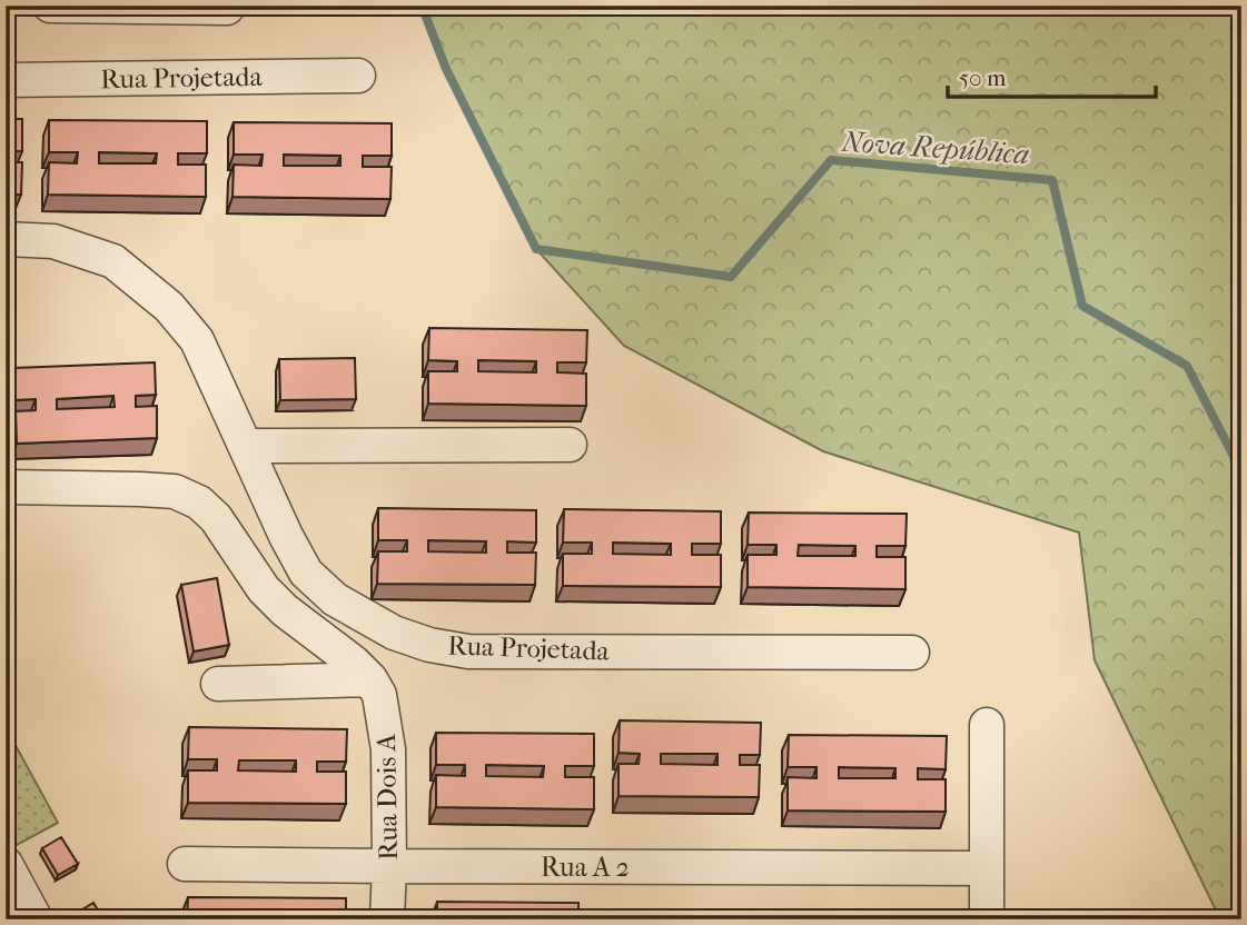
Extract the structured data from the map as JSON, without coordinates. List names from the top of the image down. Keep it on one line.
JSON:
{"streets":{"street":["Rua Projetada","Rua Dois A","Rua A 2"]},"crossings":[["Rua Dois A","Rua A 2"]],"water":["Nova República"],"scale_bar":"50 m"}
